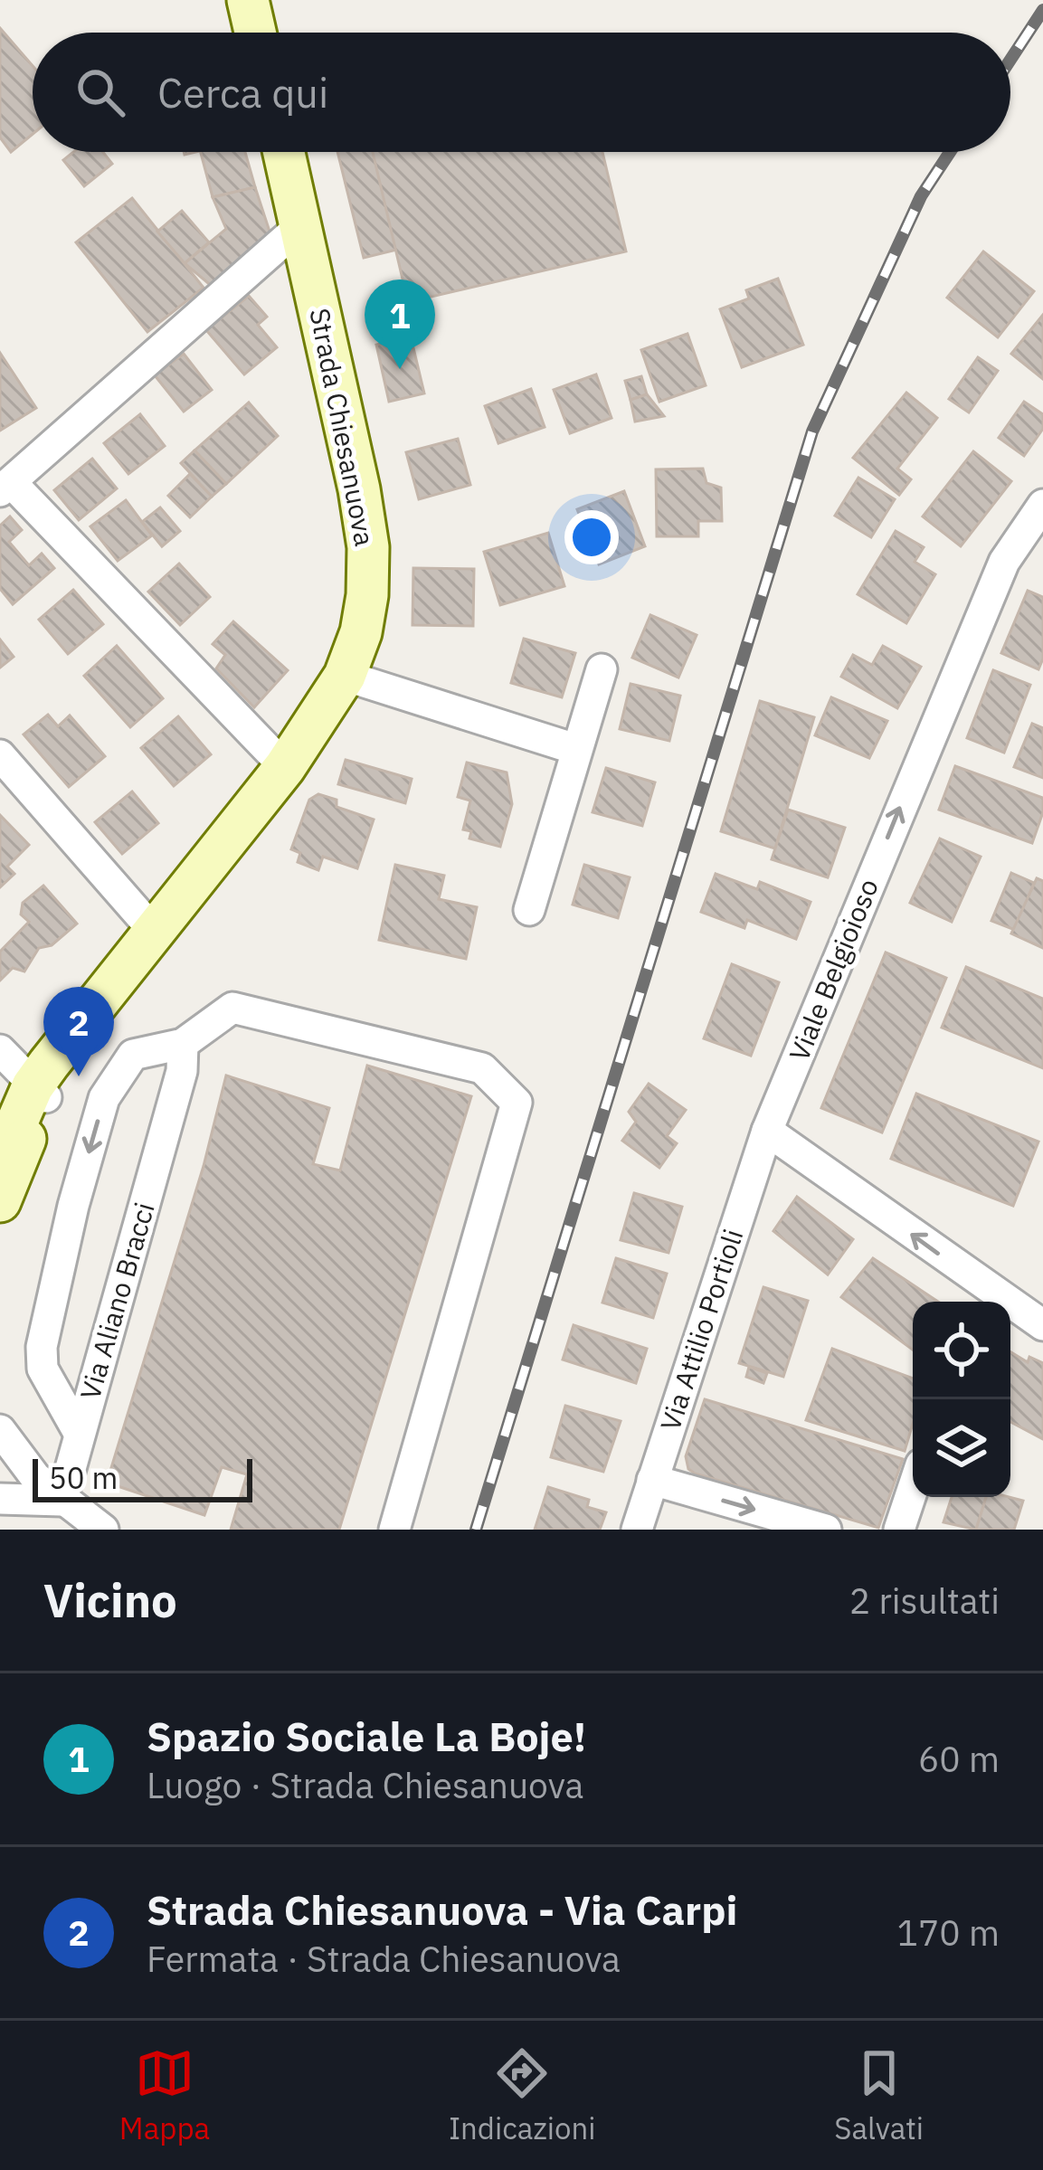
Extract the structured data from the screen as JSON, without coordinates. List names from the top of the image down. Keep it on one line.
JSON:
{"streets":{"main road":["Strada Chiesanuova"],"street":["Viale Belgioioso","Via Aliano Bracci","Via Attilio Portioli"]},"crossings":[["Viale Belgioioso","Via Attilio Portioli"]],"one_way":["Viale Belgioioso"],"scale_bar":"50 m","page":{"search":"Cerca qui","pins":["1","2"],"scale":"50 m","heading":["Vicino","2 risultati"],"list":[{"mark":"1","name":"Spazio Sociale La Boje!","note":"Luogo · Strada Chiesanuova","value":"60 m"},{"mark":"2","name":"Strada Chiesanuova - Via Carpi","note":"Fermata · Strada Chiesanuova","value":"170 m"}],"nav":["Mappa","Indicazioni","Salvati"]}}
